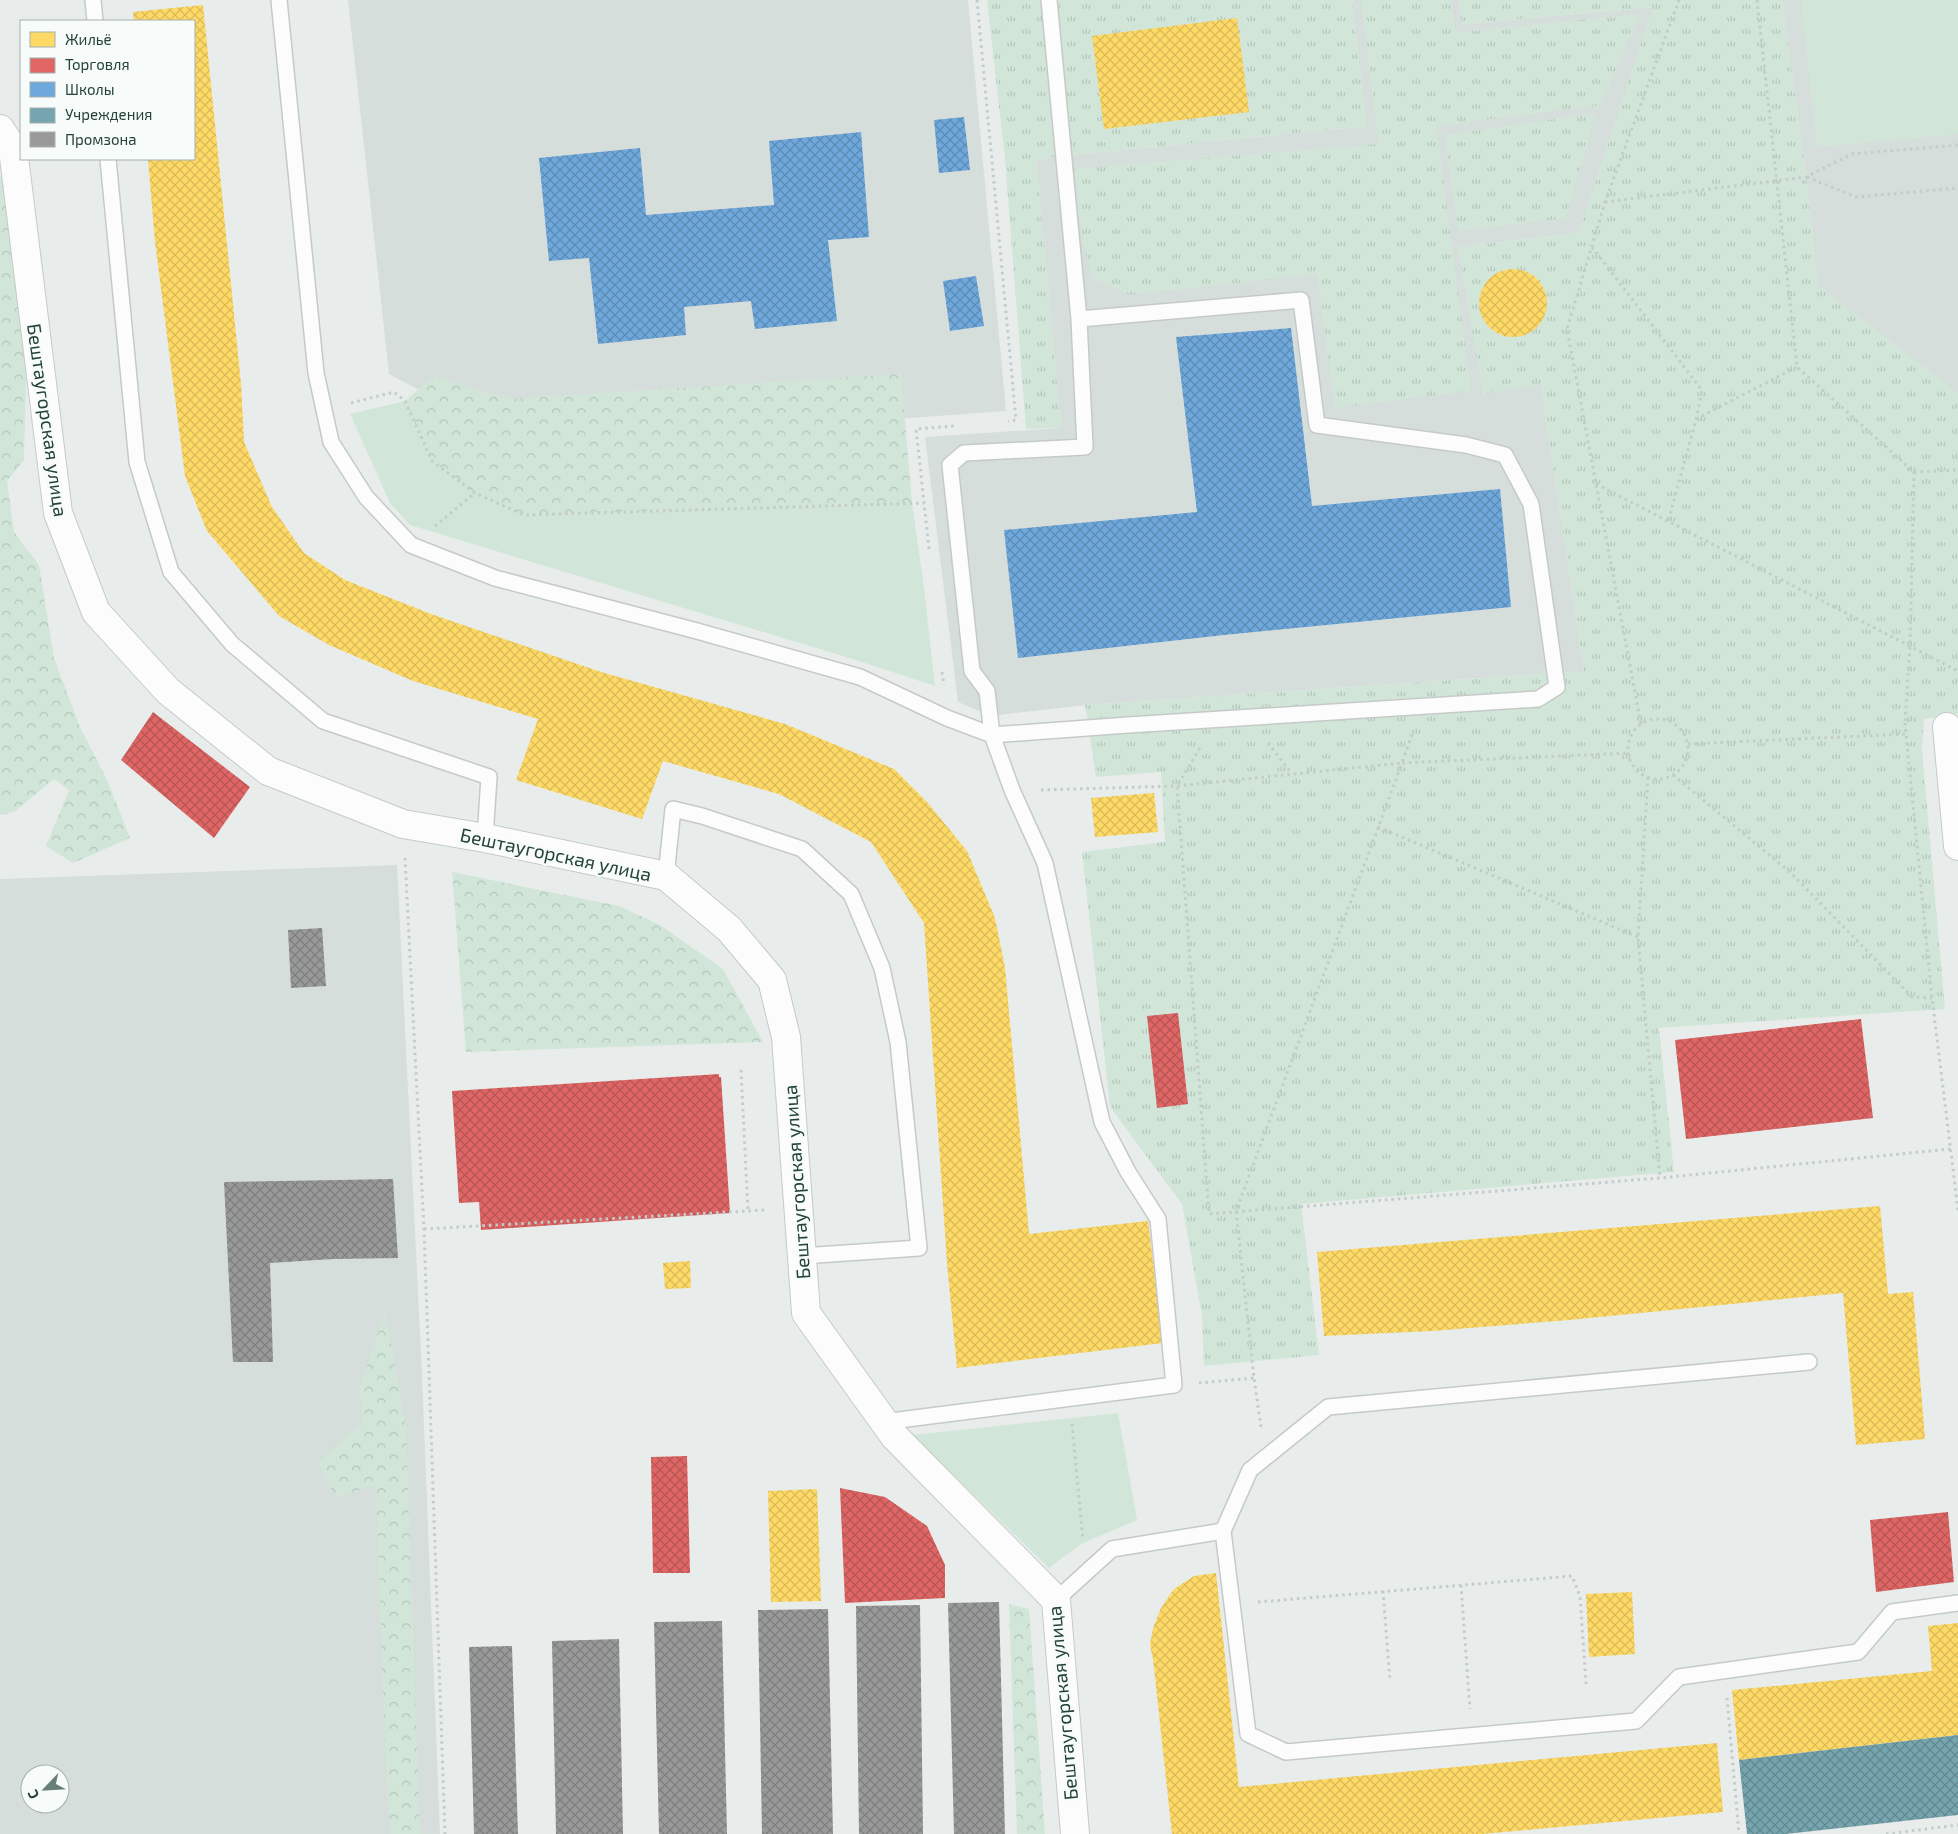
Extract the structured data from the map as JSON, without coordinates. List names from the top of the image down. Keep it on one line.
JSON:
{"streets":{"street":["Бештаугорская улица"]},"legend":["Жильё","Торговля","Школы","Учреждения","Промзона"],"north":"bottom left"}
